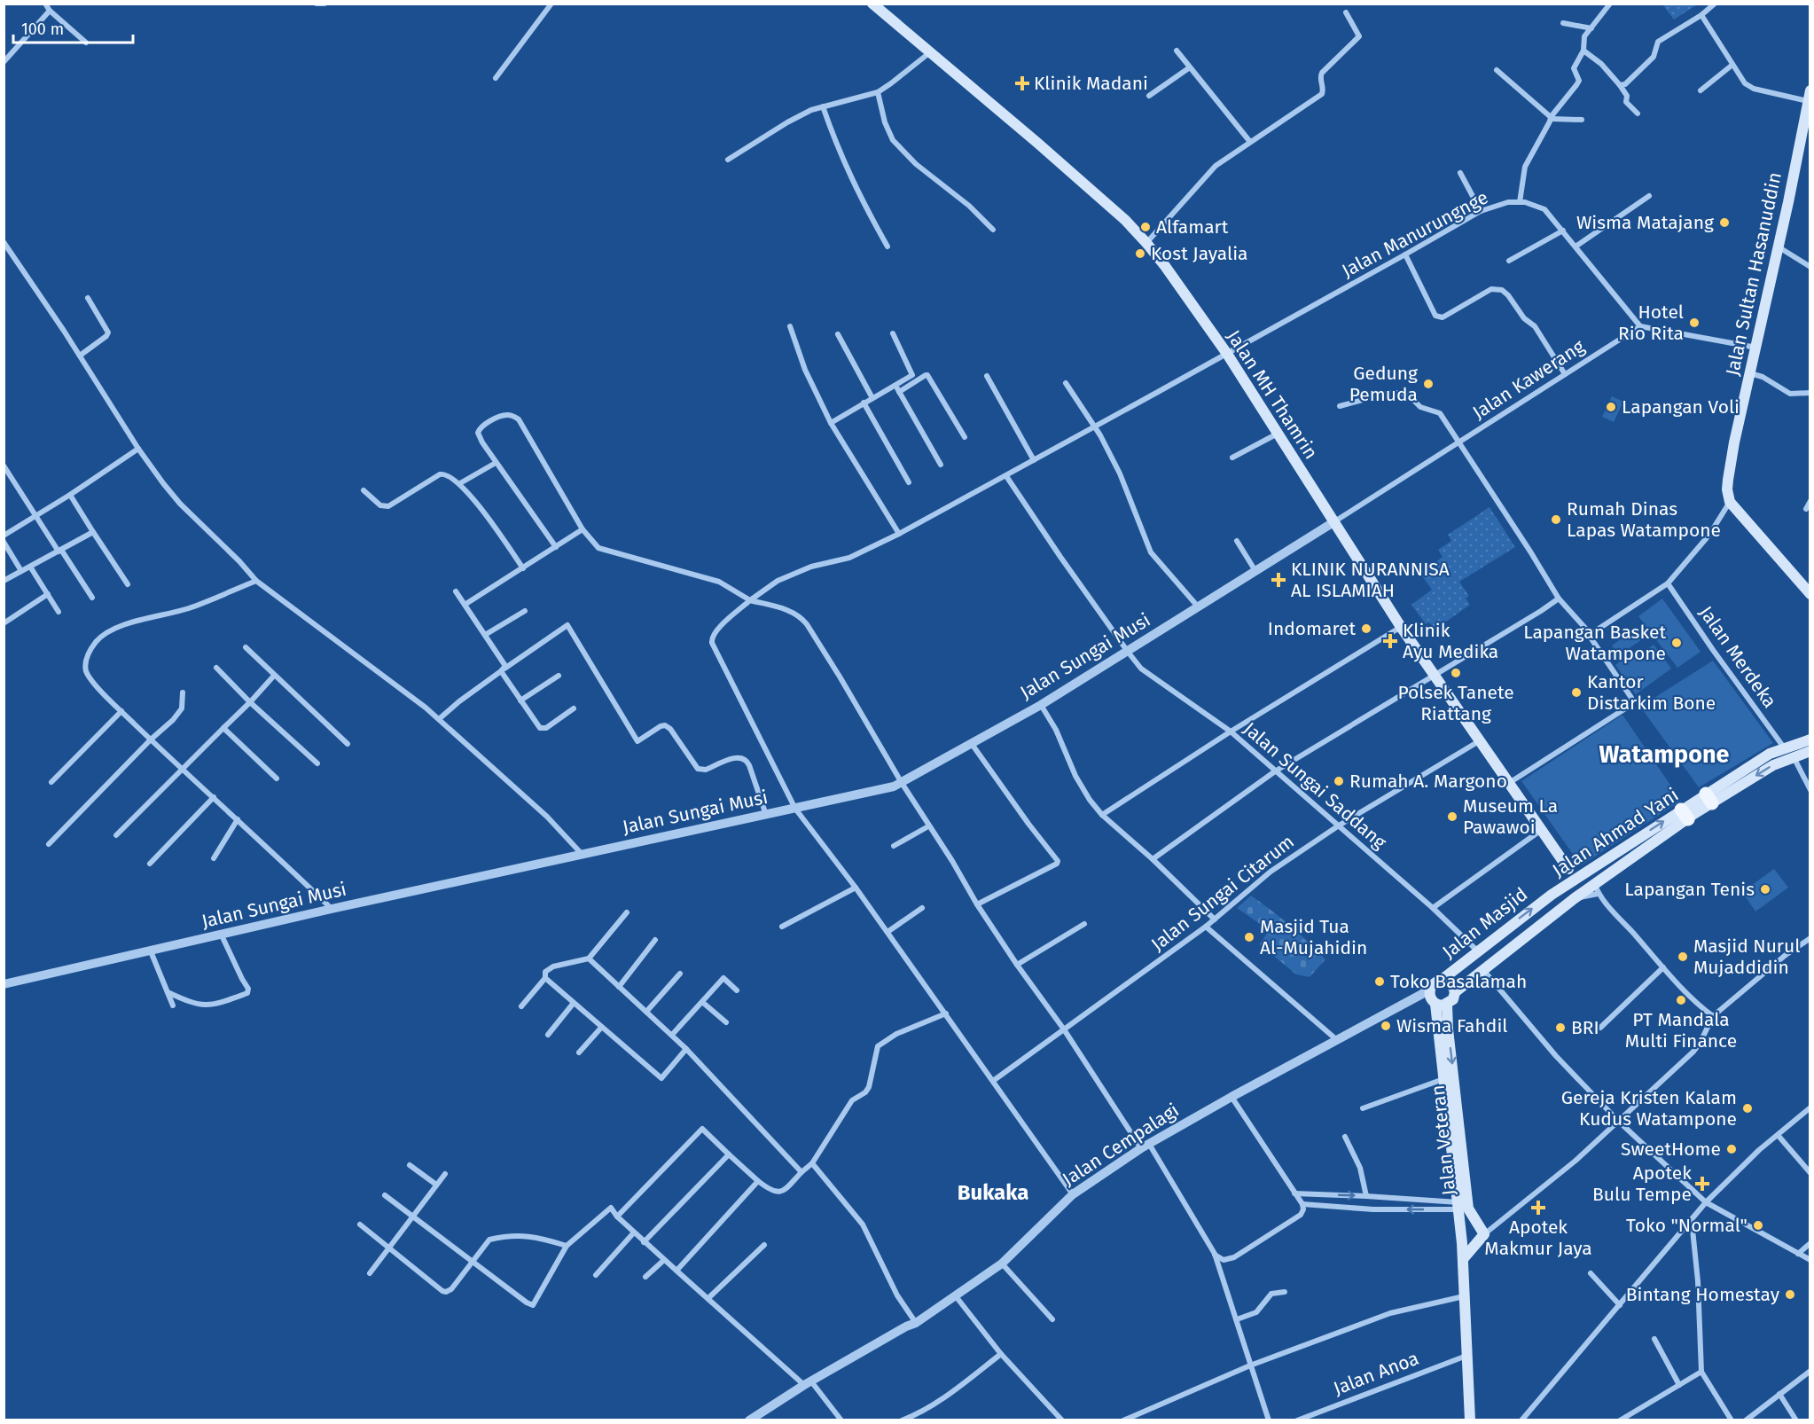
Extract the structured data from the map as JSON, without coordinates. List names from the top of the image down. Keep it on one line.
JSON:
{"streets":{"main road":["Jalan Sultan Hasanuddin","Jalan MH Thamrin","Jalan Ahmad Yani","Jalan Masjid","Jalan Veteran"],"street":["Jalan Manurungnge","Jalan Kawerang","Jalan Sungai Musi","Jalan Merdeka","Jalan Sungai Saddang","Jalan Sungai Citarum","Jalan Cempalagi","Jalan Anoa"]},"crossings":[["Jalan Manurungnge","Jalan Kawerang"],["Jalan Manurungnge","Jalan MH Thamrin"],["Jalan Manurungnge","Jalan Sungai Musi"],["Jalan Manurungnge","Jalan Sungai Saddang"],["Jalan Manurungnge","Jalan Sungai Citarum"],["Jalan Manurungnge","Jalan Cempalagi"],["Jalan Kawerang","Jalan MH Thamrin"],["Jalan Kawerang","Jalan Sungai Musi"],["Jalan MH Thamrin","Jalan Sungai Musi"],["Jalan MH Thamrin","Jalan Sungai Citarum"],["Jalan Sungai Musi","Jalan Sungai Saddang"],["Jalan Merdeka","Jalan Ahmad Yani"],["Jalan Sungai Saddang","Jalan Sungai Citarum"],["Jalan Sungai Saddang","Jalan Masjid"],["Jalan Ahmad Yani","Jalan Masjid"],["Jalan Masjid","Jalan Veteran"],["Jalan Masjid","Jalan Cempalagi"],["Jalan Veteran","Jalan Cempalagi"],["Jalan Veteran","Jalan Anoa"]],"districts":["Watampone","Bukaka"],"places":{"health":["Klinik Madani","KLINIK NURANNISA AL ISLAMIAH","Klinik Ayu Medika","Apotek Bulu Tempe","Apotek Makmur Jaya"],"other":["Wisma Matajang","Alfamart","Kost Jayalia","Hotel Rio Rita","Gedung Pemuda","Lapangan Voli","Rumah Dinas Lapas Watampone","Indomaret","Lapangan Basket Watampone","Polsek Tanete Riattang","Kantor Distarkim Bone","Rumah A. Margono","Museum La Pawawoi","Lapangan Tenis","Masjid Tua Al-Mujahidin","Masjid Nurul Mujaddidin","Toko Basalamah","PT Mandala Multi Finance","Wisma Fahdil","BRI","Gereja Kristen Kalam Kudus Watampone","SweetHome","Toko \"Normal\"","Bintang Homestay"]},"scale_bar":"100 m"}
